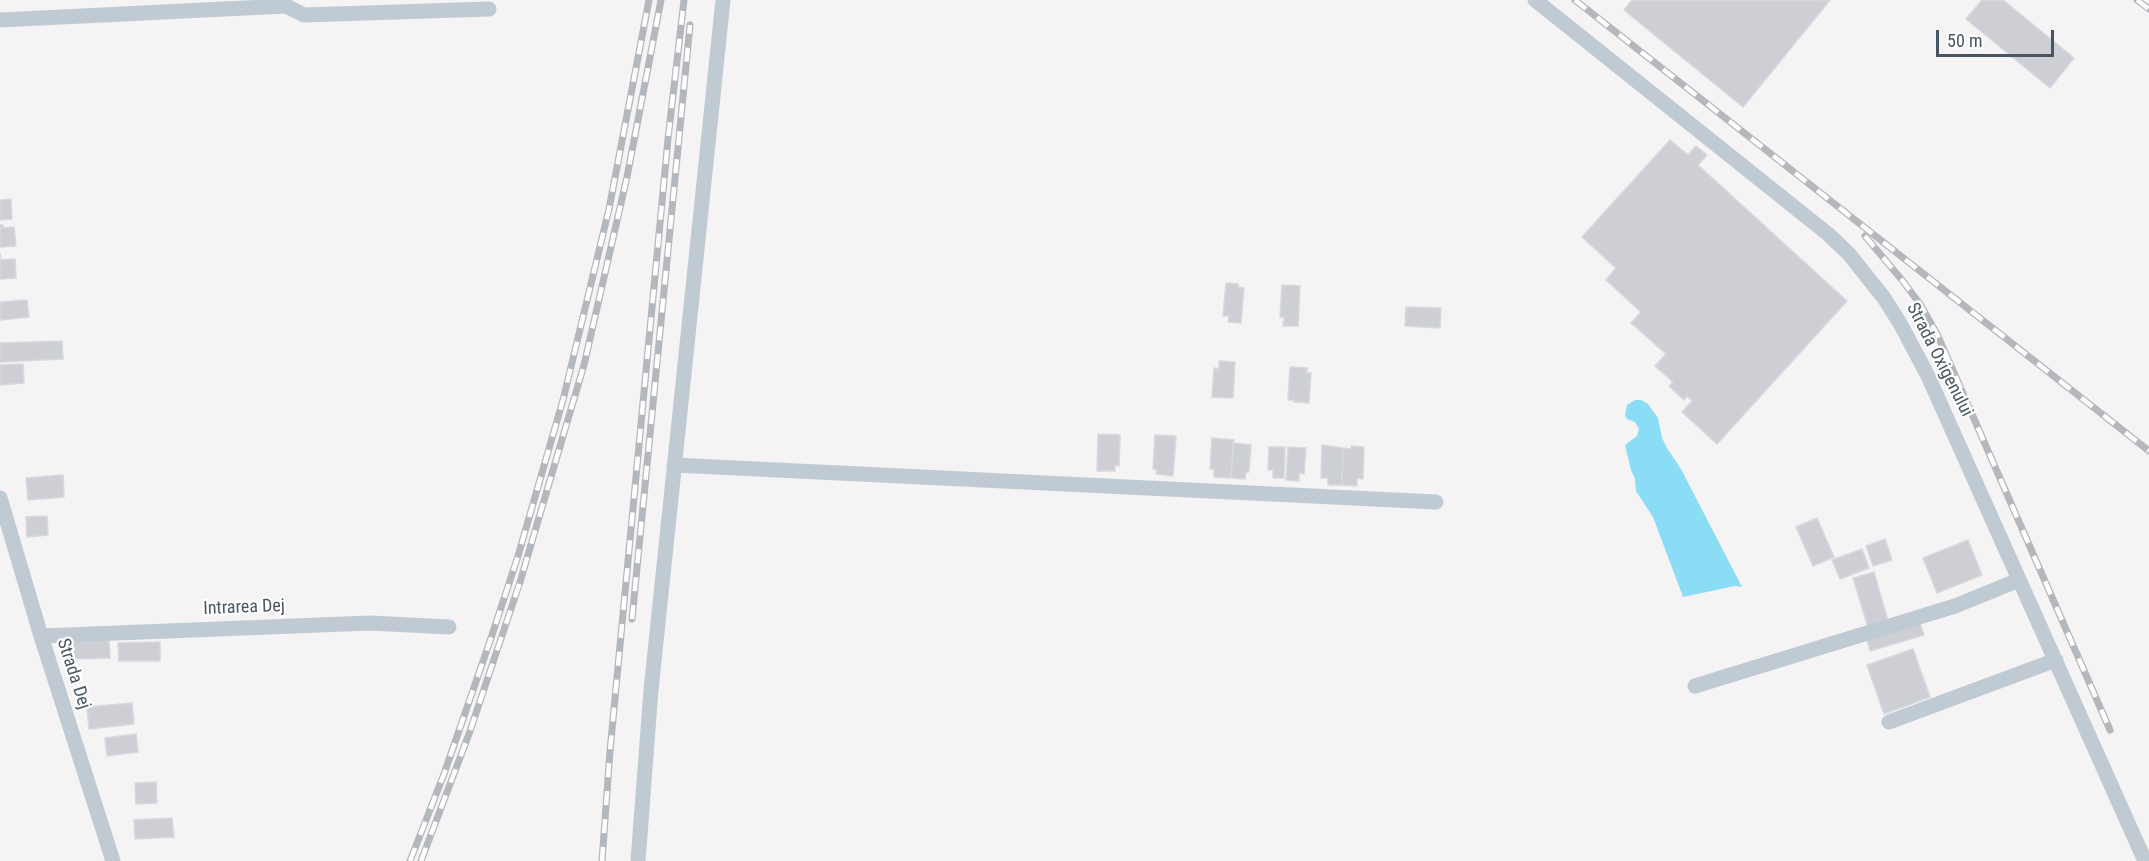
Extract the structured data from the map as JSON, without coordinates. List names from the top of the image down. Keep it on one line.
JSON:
{"streets":{"street":["Strada Oxigenului","Intrarea Dej","Strada Dej"]},"crossings":[["Intrarea Dej","Strada Dej"]],"scale_bar":"50 m"}
